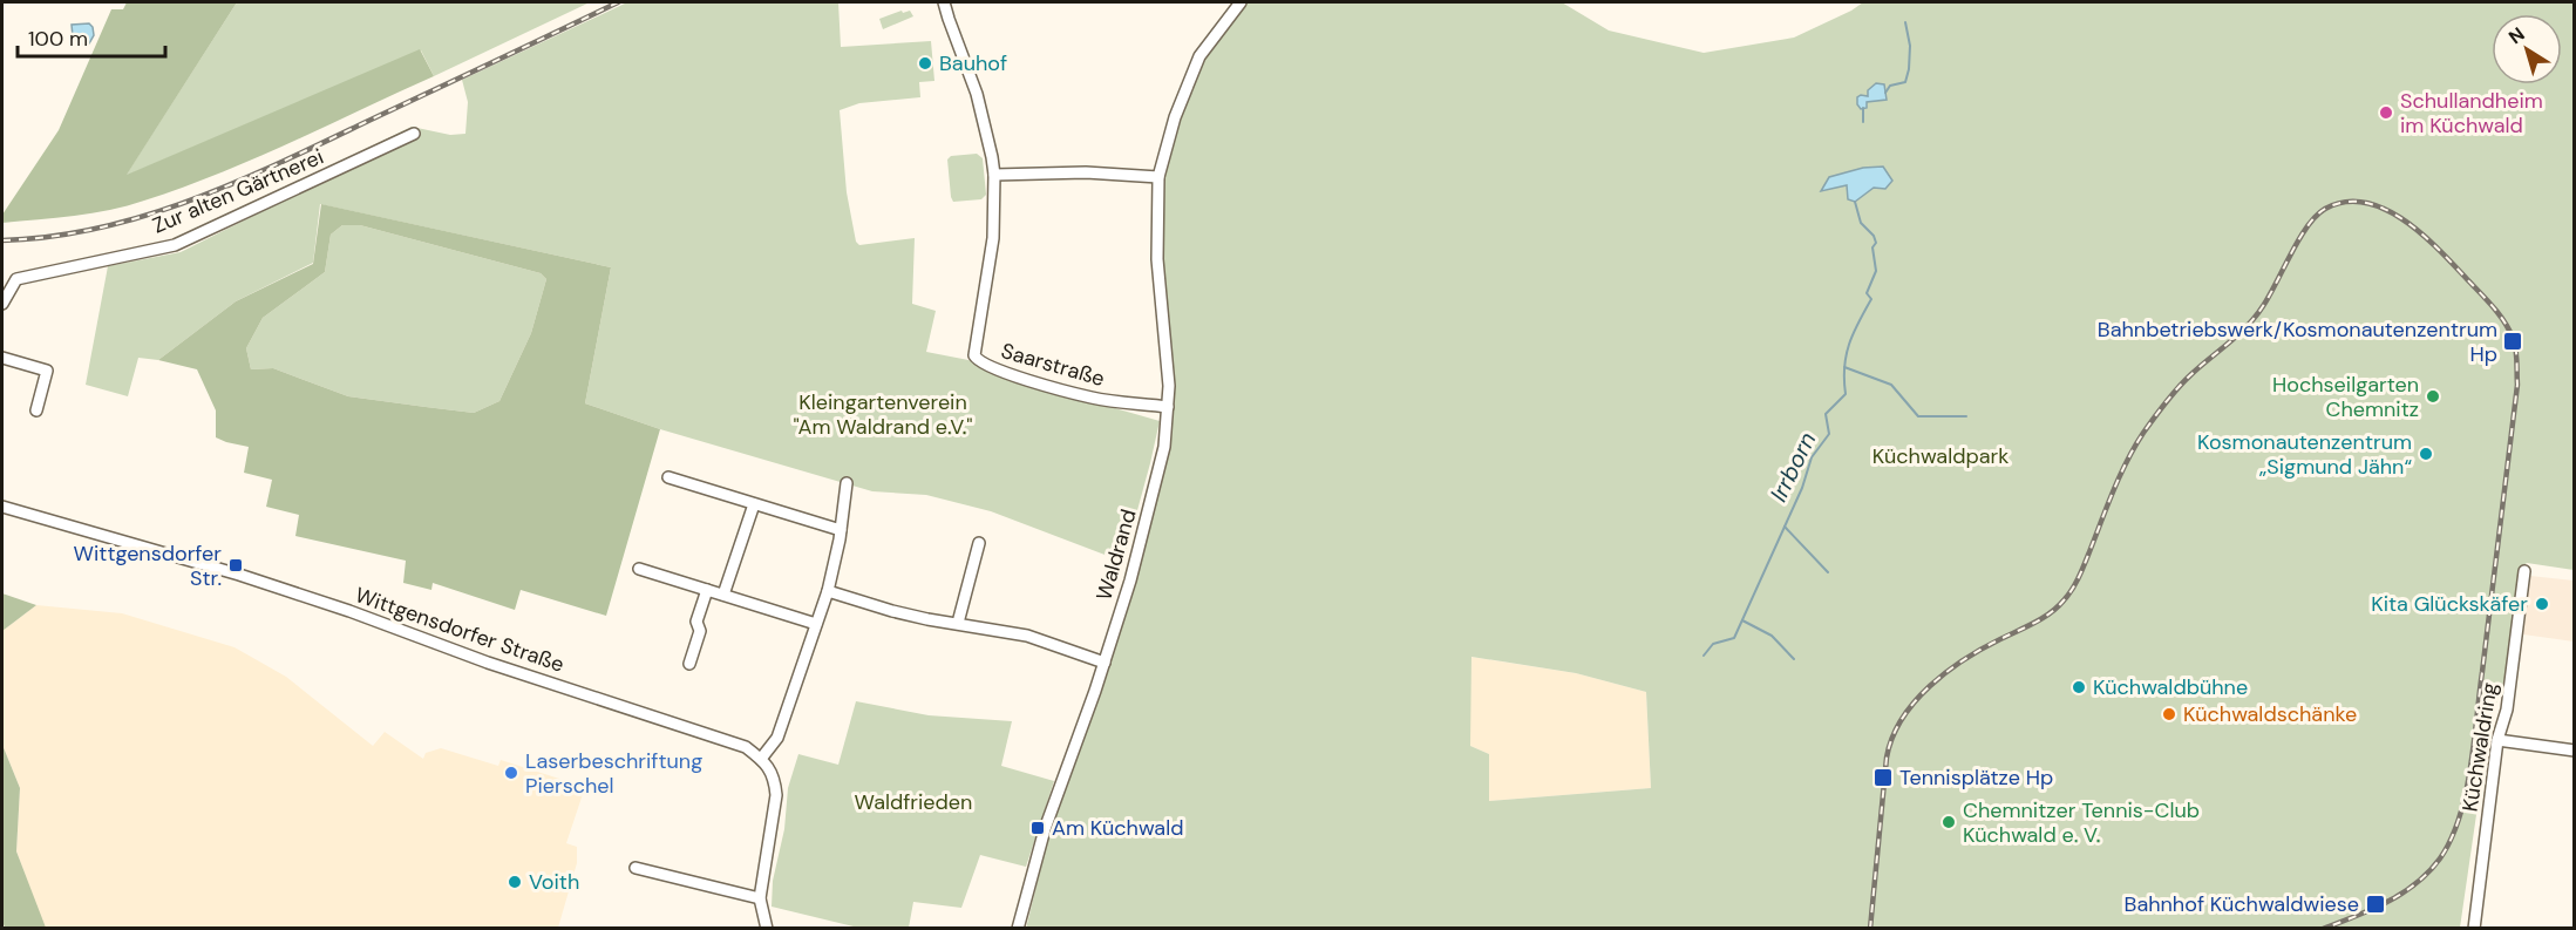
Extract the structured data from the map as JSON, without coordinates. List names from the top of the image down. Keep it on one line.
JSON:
{"streets":{"street":["Zur alten Gärtnerei","Saarstraße","Waldrand","Wittgensdorfer Straße","Küchwaldring"]},"crossings":[["Saarstraße","Waldrand"]],"water":["Irrborn"],"parks":["Kleingartenverein \"Am Waldrand e.V.\"","Küchwaldpark","Waldfrieden"],"places":{"other":["Bauhof","Schullandheim im Küchwald","Hochseilgarten Chemnitz","Kosmonautenzentrum „Sigmund Jähn“","Kita Glückskäfer","Küchwaldbühne","Küchwaldschänke","Laserbeschriftung Pierschel","Chemnitzer Tennis-Club Küchwald e. V.","Voith"],"transit":["Bahnbetriebswerk/Kosmonautenzentrum Hp","Wittgensdorfer Str.","Tennisplätze Hp","Am Küchwald","Bahnhof Küchwaldwiese"]},"scale_bar":"100 m","north":"top left"}
